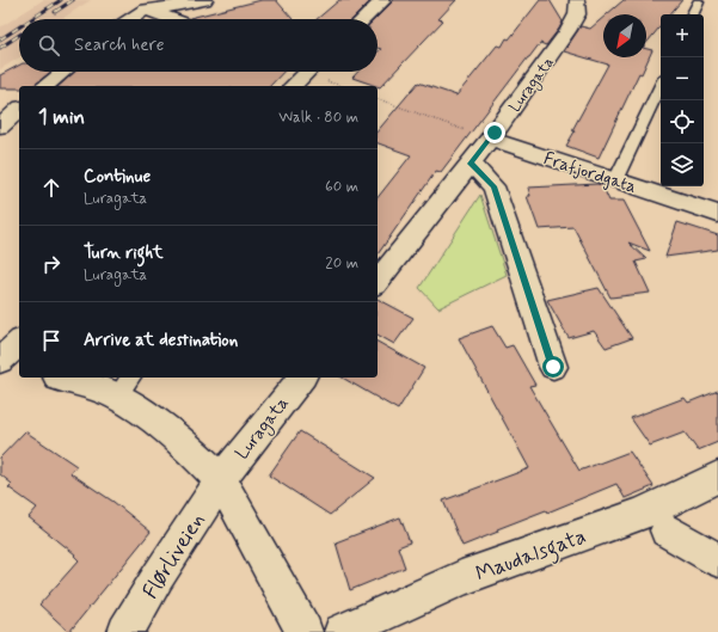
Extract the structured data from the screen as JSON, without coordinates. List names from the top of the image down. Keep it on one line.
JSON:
{"streets":{"street":["Luragata","Frafjordgata","Maudalsgata","Flørliveien"]},"crossings":[["Luragata","Frafjordgata"],["Luragata","Flørliveien"]],"north":"bottom left","page":{"map_buttons":["+","−"],"search":"Search here","heading":["1 min","Walk · 80 m"],"list":[["Continue","Luragata","60 m"],["Turn right","Luragata","20 m"],"Arrive at destination"]}}
